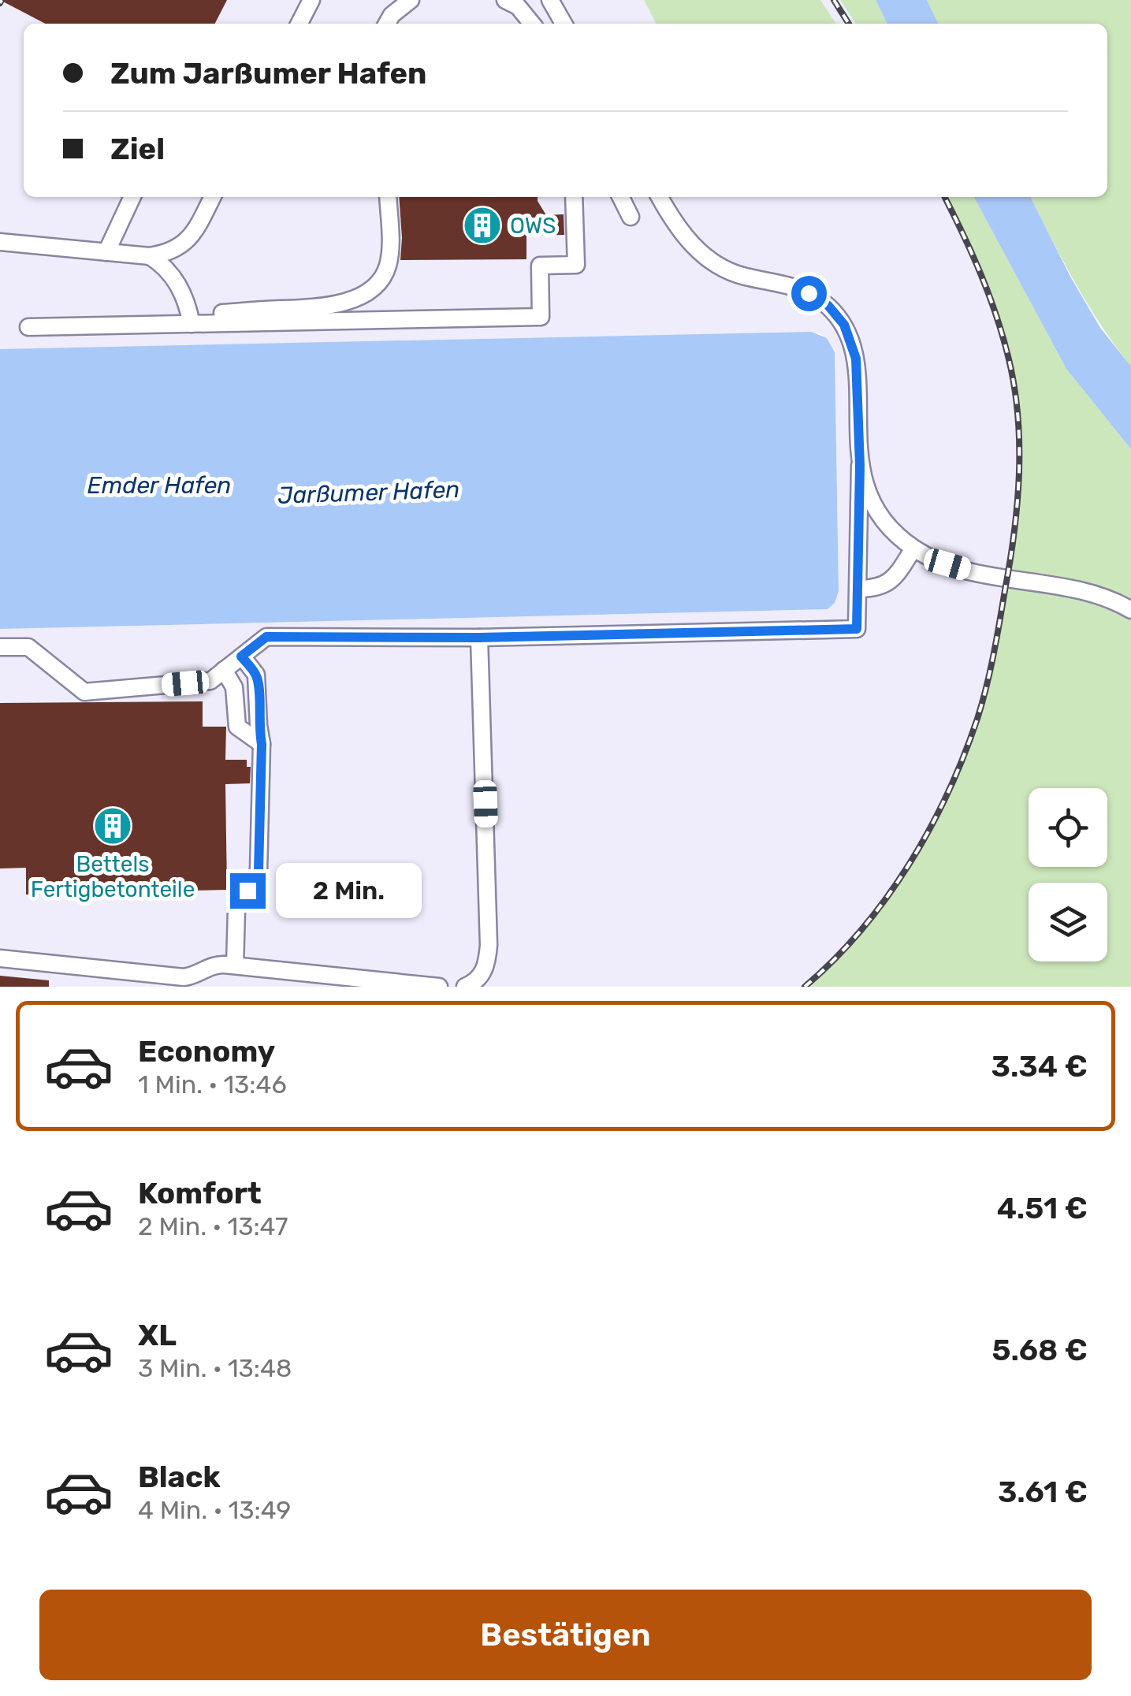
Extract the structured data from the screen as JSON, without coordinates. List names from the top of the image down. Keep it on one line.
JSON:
{"water":["Emder Hafen","Jarßumer Hafen"],"places":{"building":["OWS","Bettels Fertigbetonteile"]},"page":{"banner":["Zum Jarßumer Hafen","Ziel"],"bubble":"2 Min.","list":[{"name":"Economy","note":"1 Min. · 13:46","value":"3.34 €"},{"name":"Komfort","note":"2 Min. · 13:47","value":"4.51 €"},{"name":"XL","note":"3 Min. · 13:48","value":"5.68 €"},{"name":"Black","note":"4 Min. · 13:49","value":"3.61 €"}],"buttons":"Bestätigen"}}
